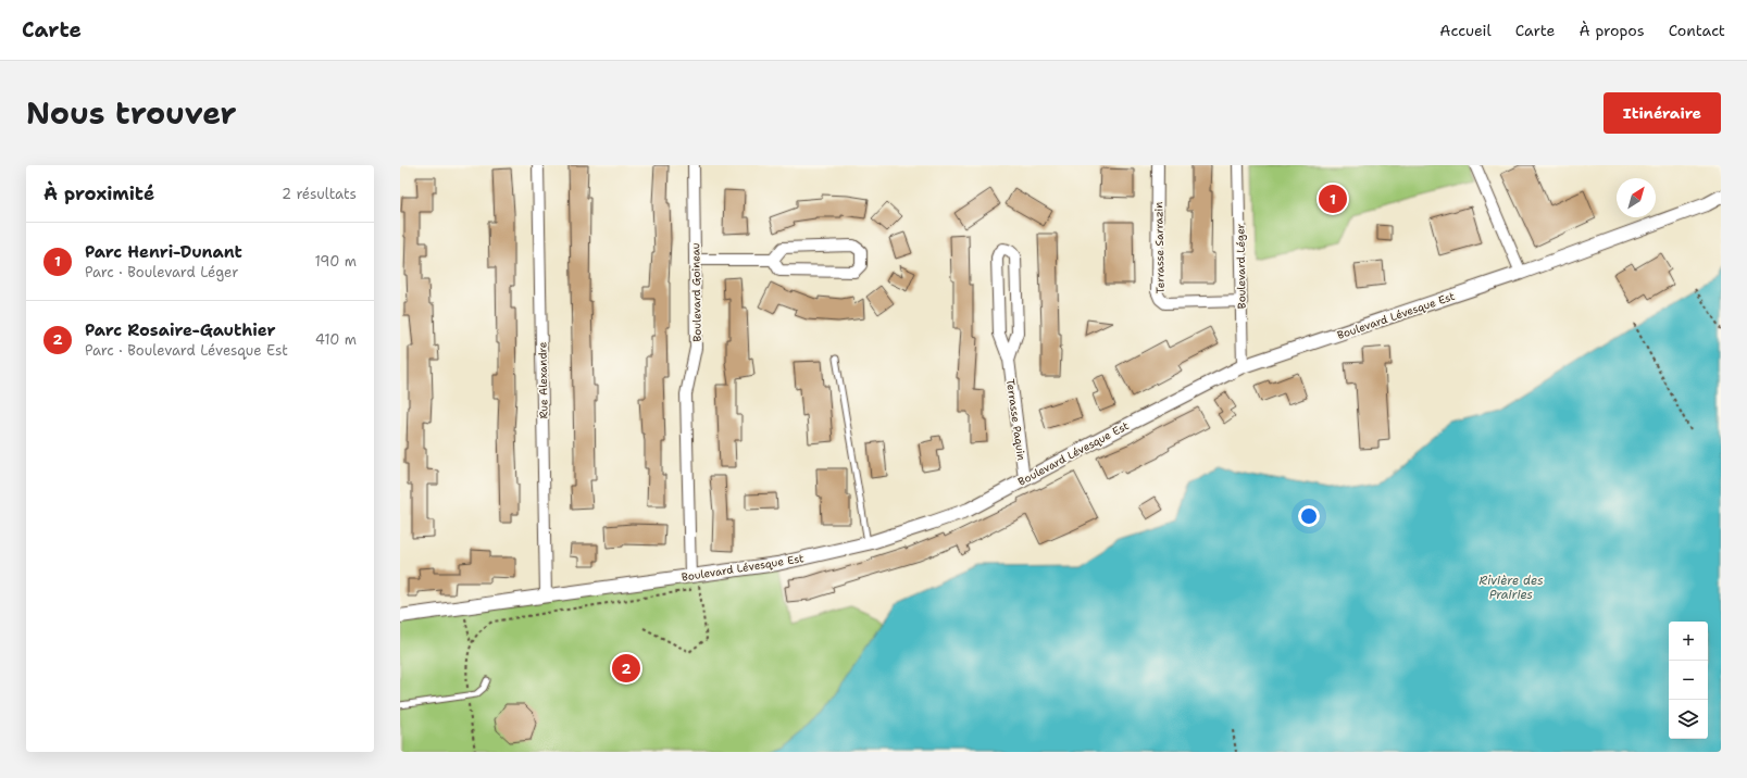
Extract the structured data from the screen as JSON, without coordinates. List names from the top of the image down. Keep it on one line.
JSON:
{"streets":{"street":["Terrasse Sarrazin","Boulevard Léger","Boulevard Goineau","Boulevard Lévesque Est","Rue Alexandre","Terrasse Paquin"]},"crossings":[["Terrasse Sarrazin","Boulevard Léger"],["Boulevard Léger","Boulevard Lévesque Est"],["Boulevard Goineau","Boulevard Lévesque Est"],["Boulevard Lévesque Est","Rue Alexandre"],["Boulevard Lévesque Est","Terrasse Paquin"]],"water":["Rivière des Prairies"],"north":"top right","page":{"header":"Carte","nav":["Accueil","Carte","À propos","Contact"],"title":"Nous trouver","buttons":"Itinéraire","heading":["À proximité","2 résultats"],"pins":["1","2"],"list":[{"mark":"1","name":"Parc Henri-Dunant","note":"Parc · Boulevard Léger","value":"190 m"},{"mark":"2","name":"Parc Rosaire-Gauthier","note":"Parc · Boulevard Lévesque Est","value":"410 m"}],"map_buttons":["+","−"]}}
